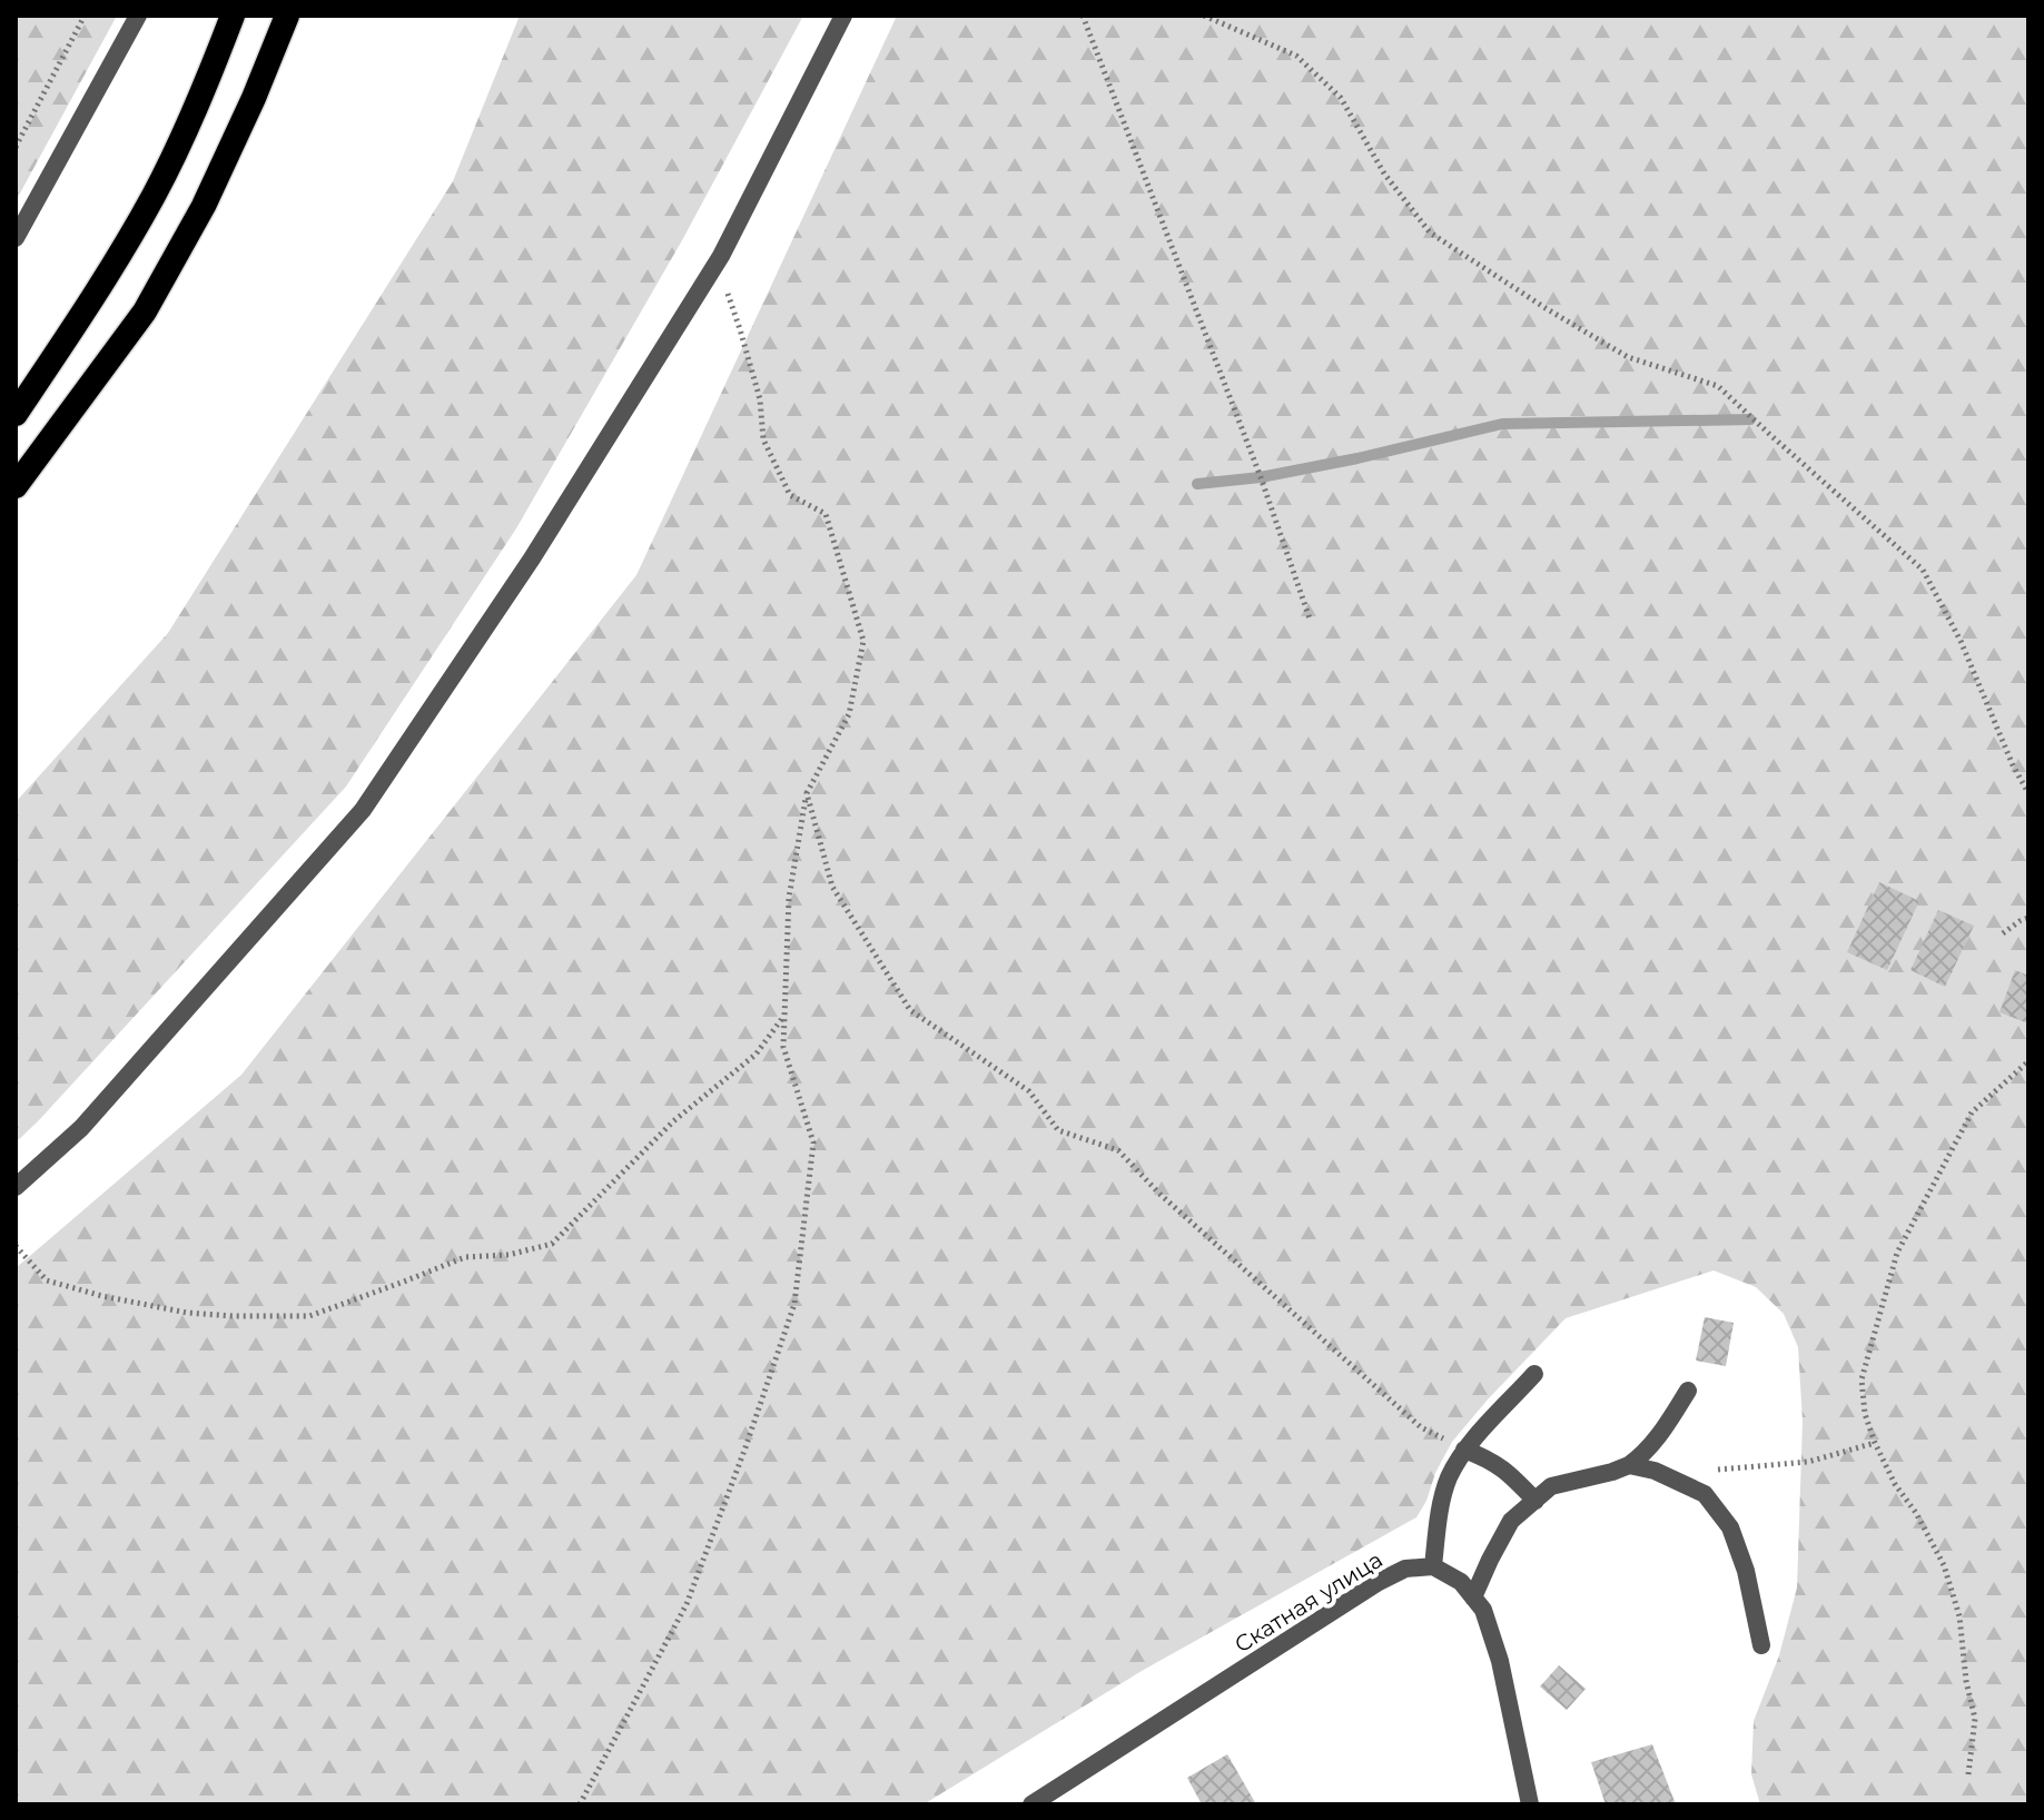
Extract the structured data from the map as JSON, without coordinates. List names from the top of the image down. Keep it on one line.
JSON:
{"streets":{"street":["Скатная улица"]}}
